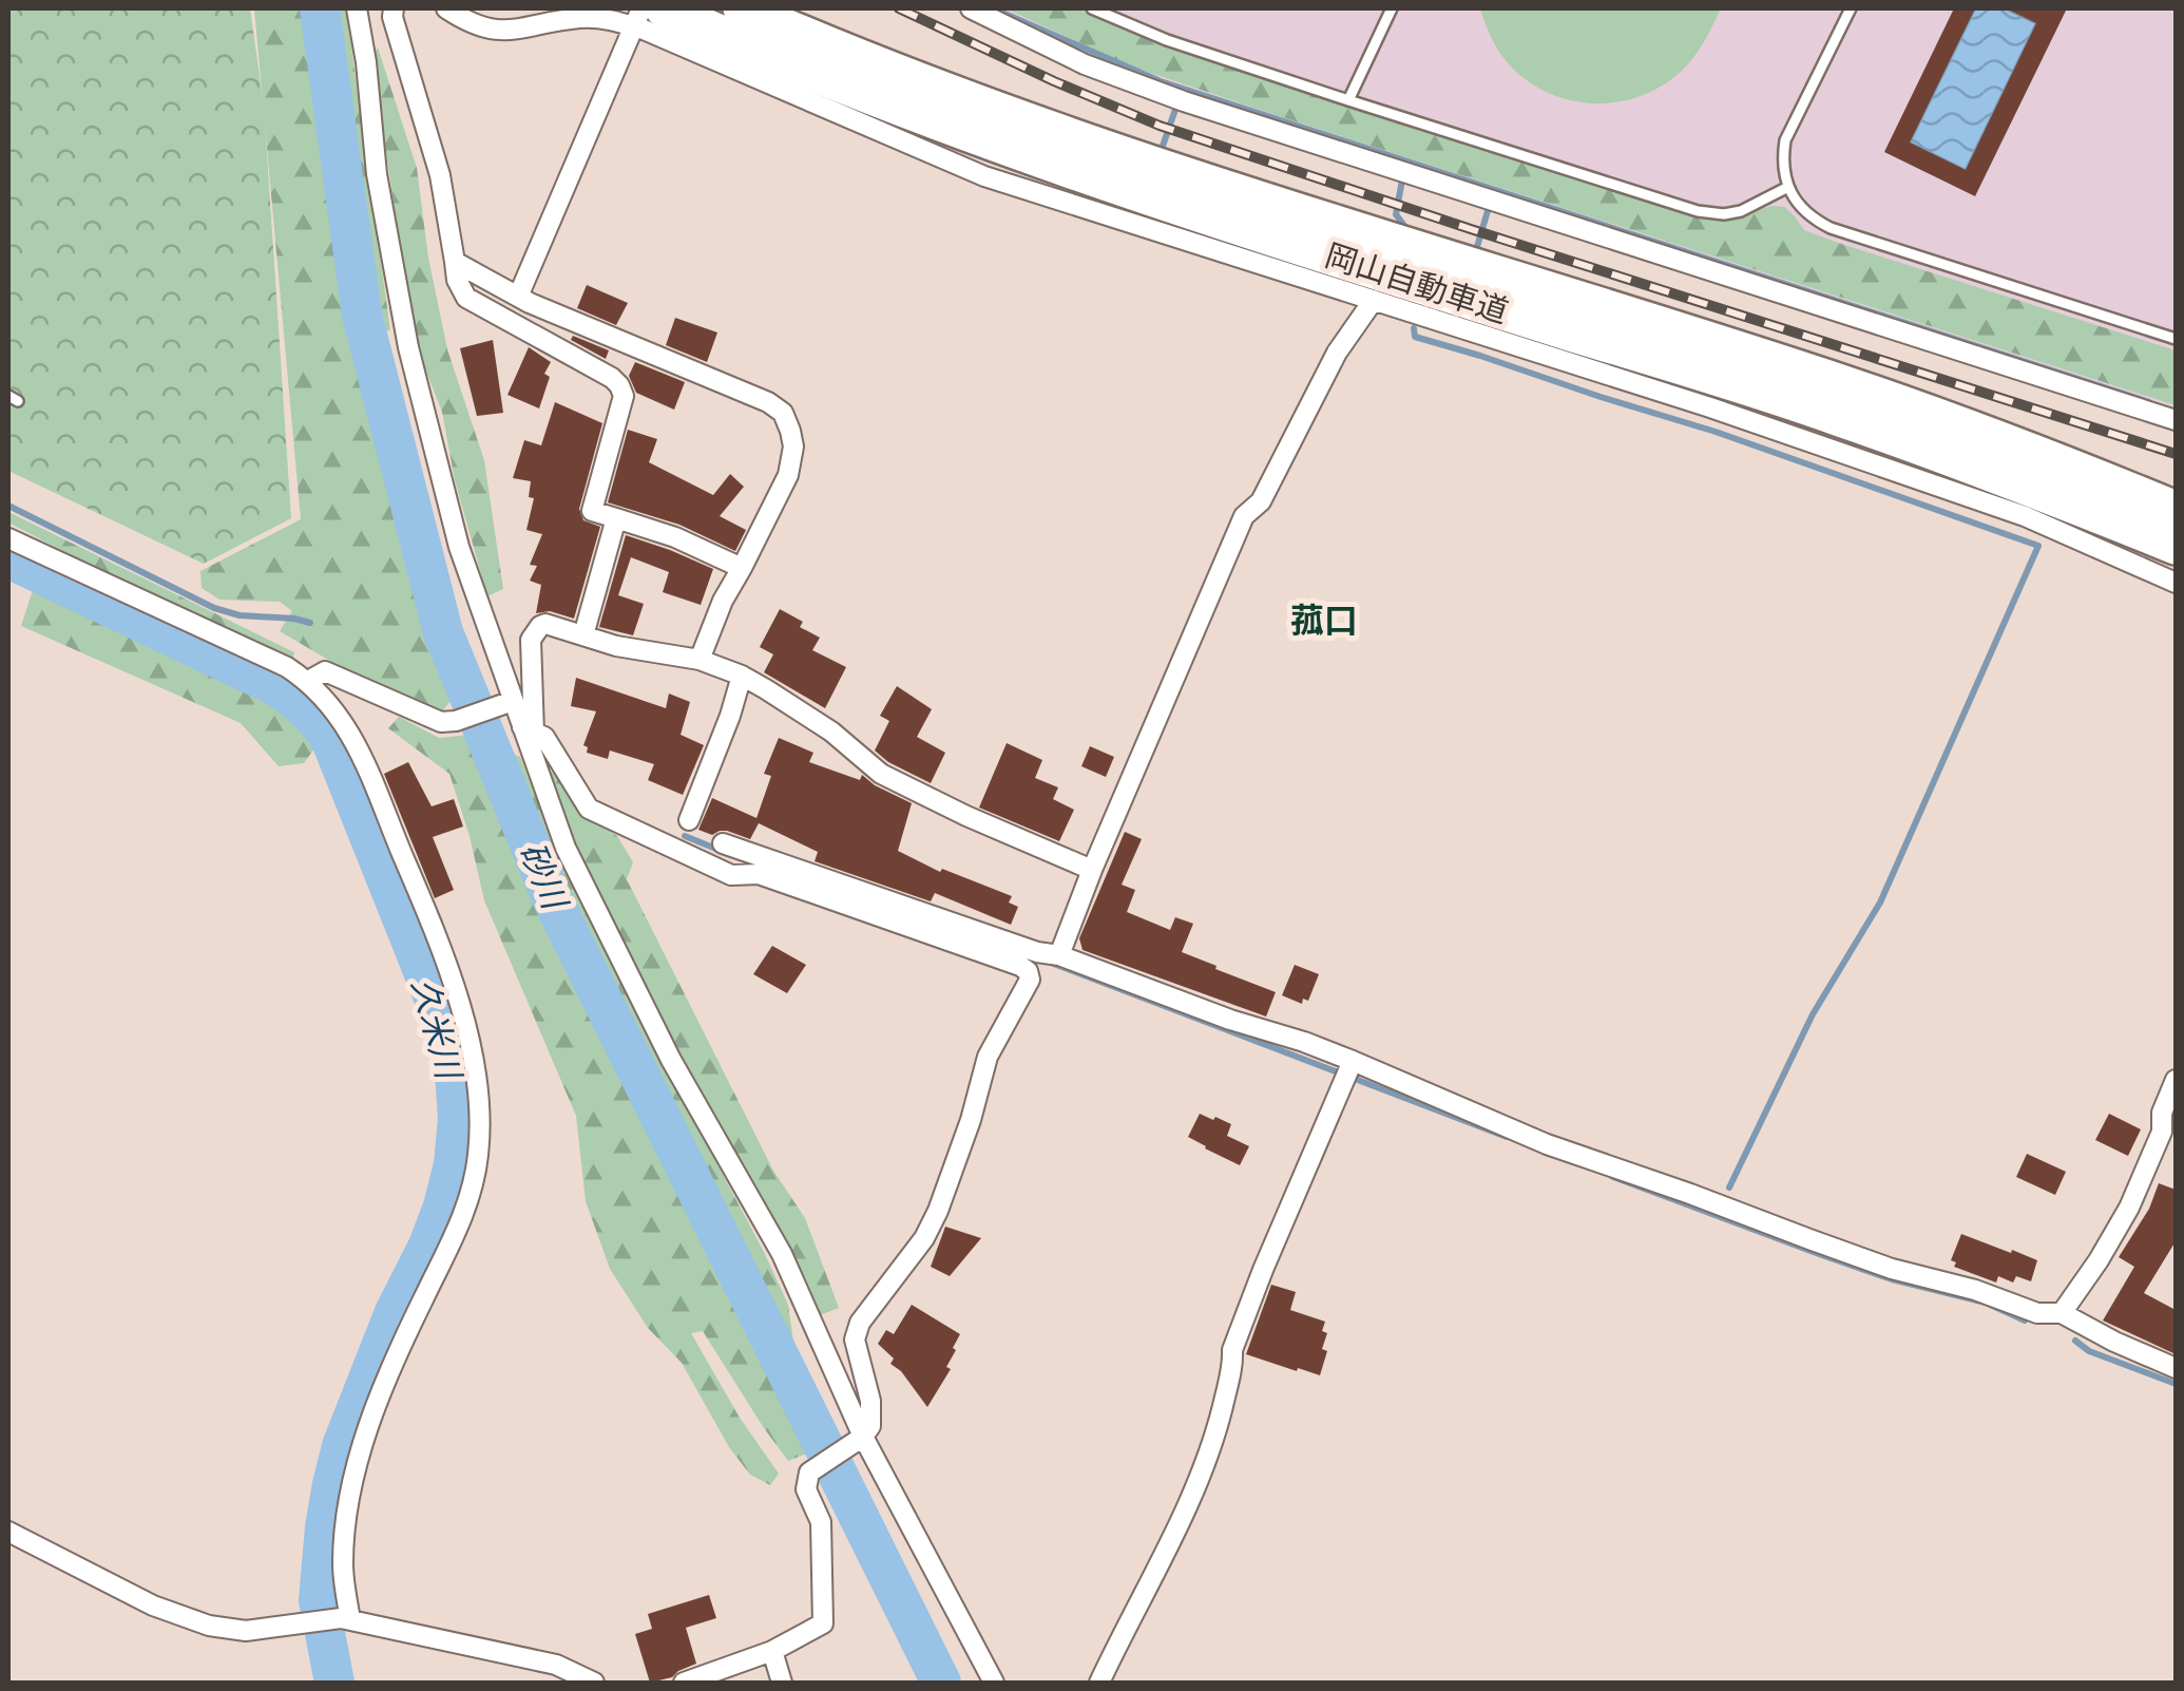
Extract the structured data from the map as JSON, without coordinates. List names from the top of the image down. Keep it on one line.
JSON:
{"streets":{"highway":["岡山自動車道"]},"districts":["菰口"],"water":["砂川","久米川"]}
